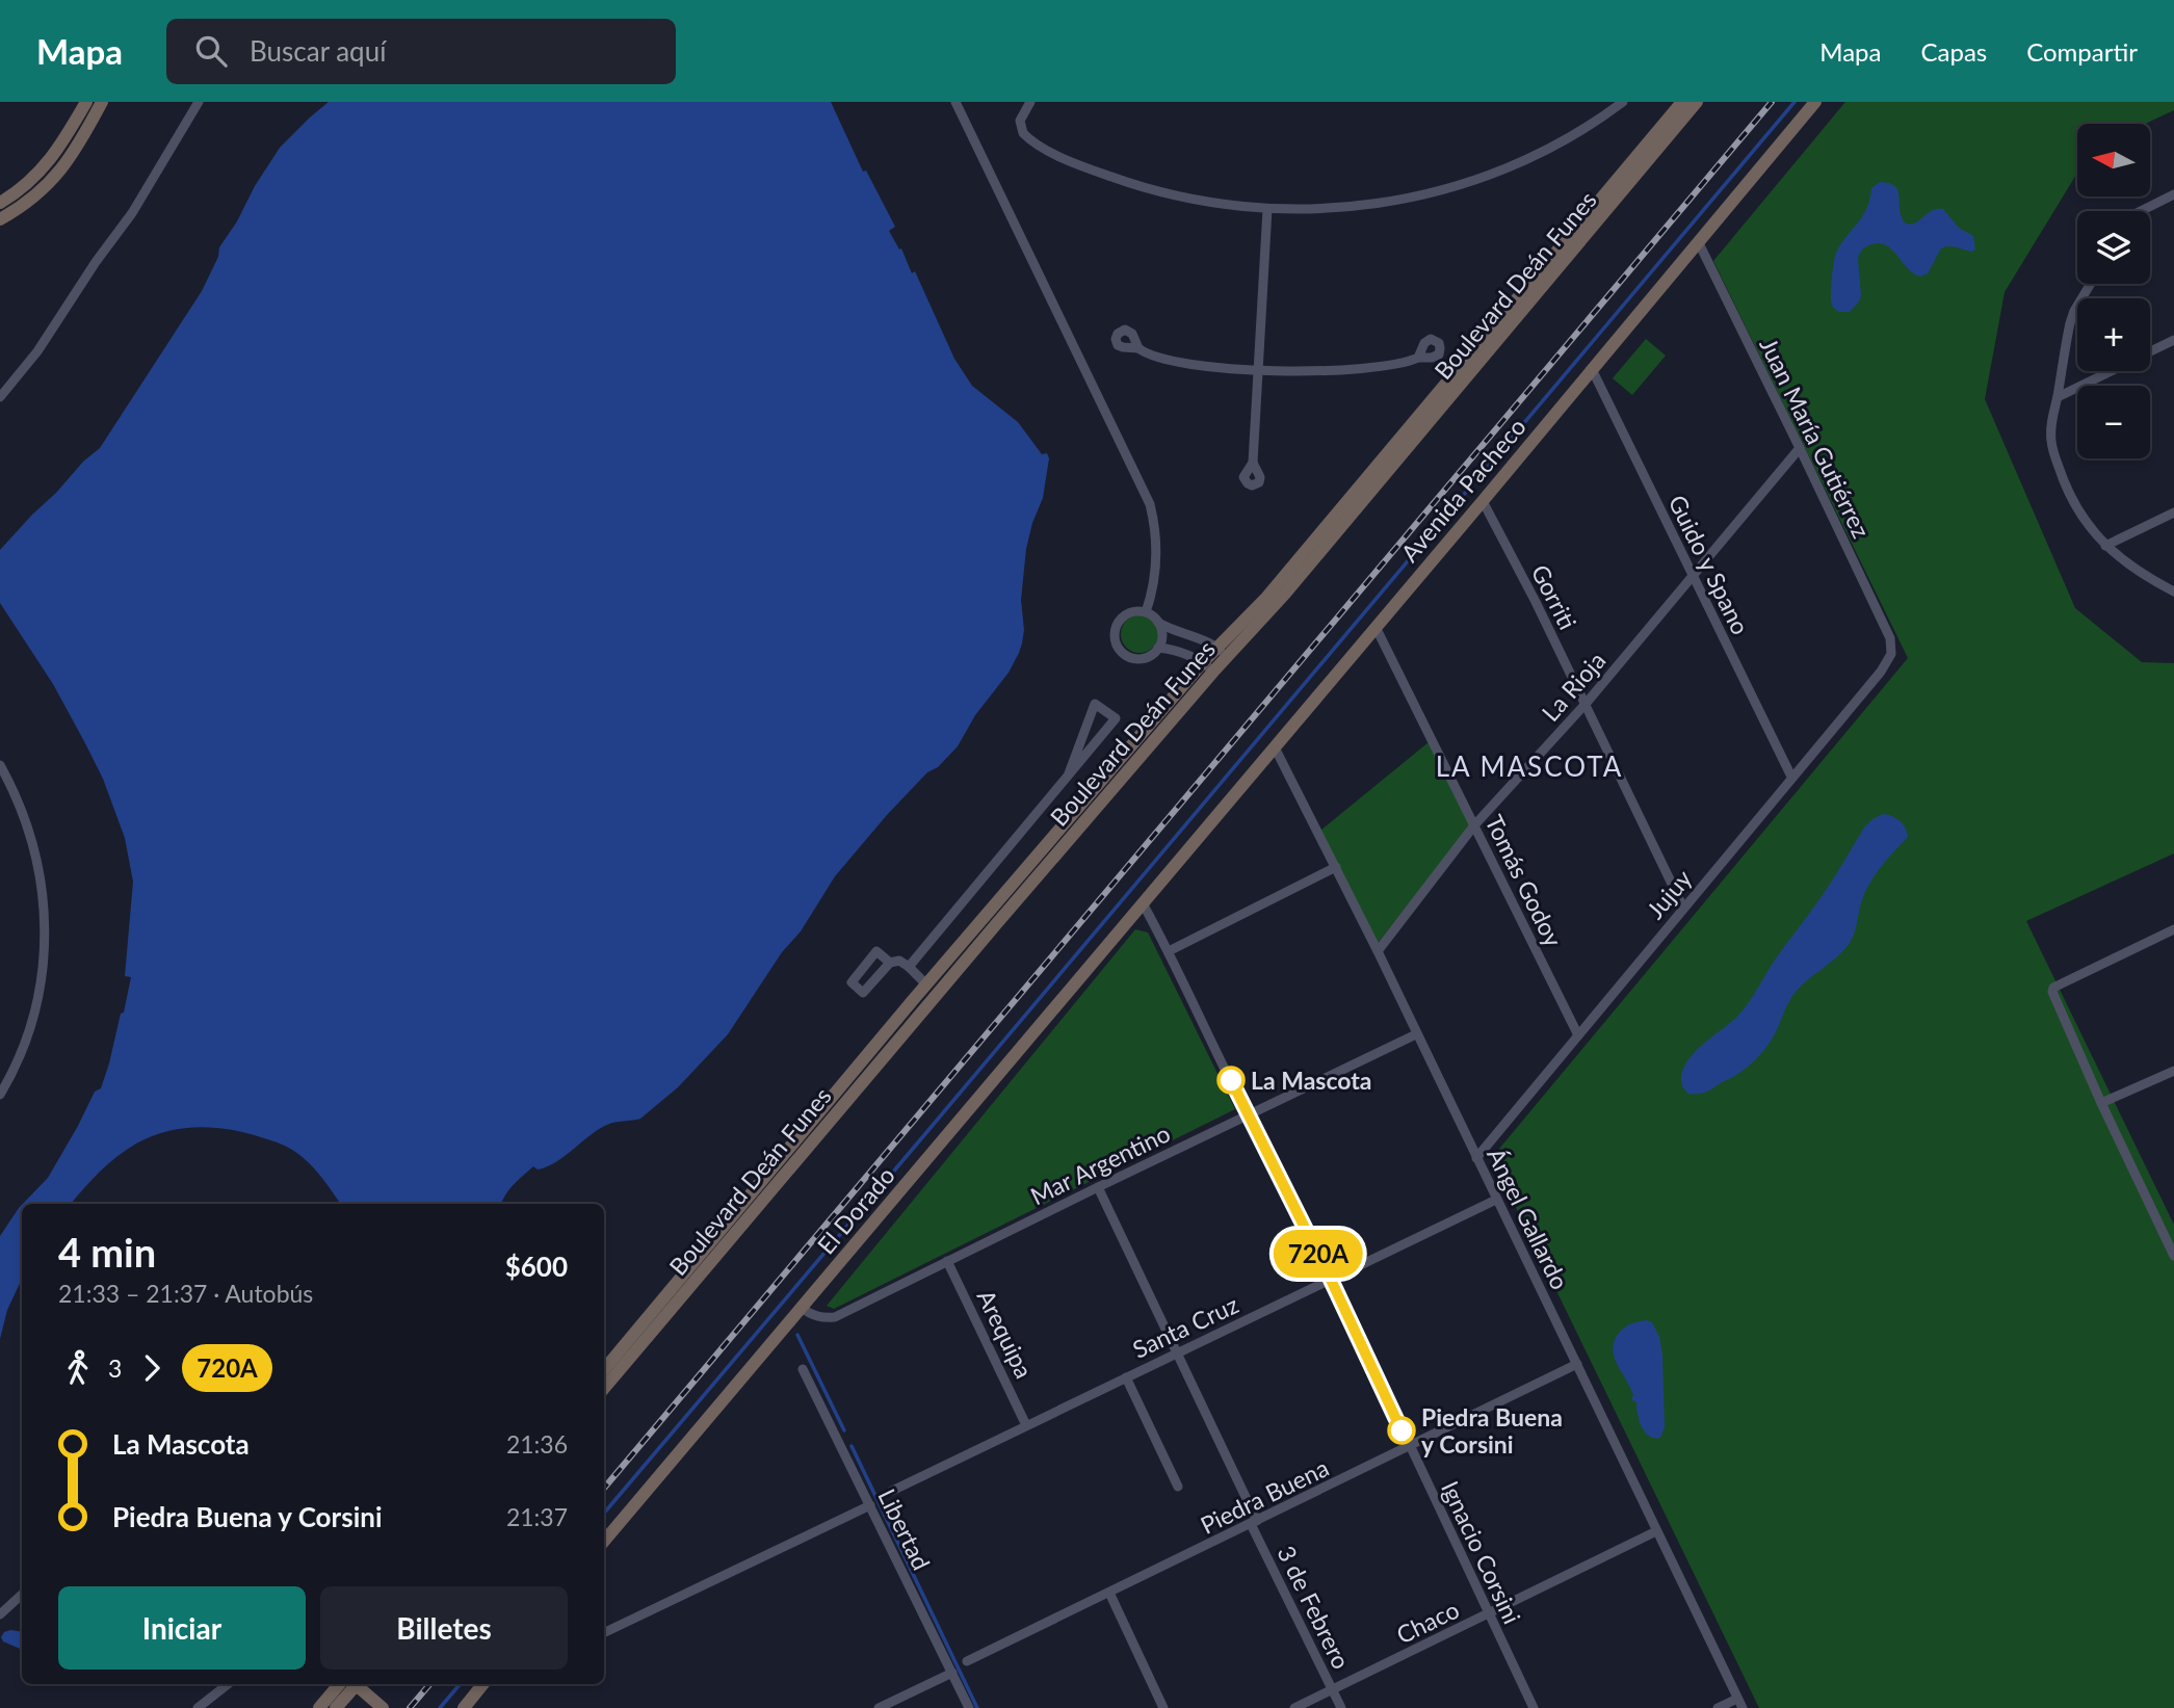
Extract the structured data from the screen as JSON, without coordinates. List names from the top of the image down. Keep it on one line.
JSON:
{"streets":{"main road":["Boulevard Deán Funes","Avenida Pacheco","El Dorado"],"street":["Juan María Gutiérrez","Guido y Spano","Gorriti","La Rioja","Tomás Godoy","Jujuy","Mar Argentino","Ángel Gallardo","Santa Cruz","Arequipa","Piedra Buena","Libertad","Ignacio Corsini","3 de Febrero","Chaco"]},"crossings":[["Juan María Gutiérrez","Avenida Pacheco"],["Juan María Gutiérrez","La Rioja"],["Juan María Gutiérrez","Jujuy"],["Avenida Pacheco","Guido y Spano"],["Avenida Pacheco","Gorriti"],["Avenida Pacheco","Tomás Godoy"],["Avenida Pacheco","El Dorado"],["Avenida Pacheco","Ángel Gallardo"],["Avenida Pacheco","Ignacio Corsini"],["Guido y Spano","La Rioja"],["Guido y Spano","Jujuy"],["Gorriti","La Rioja"],["Gorriti","Jujuy"],["La Rioja","Tomás Godoy"],["La Rioja","Ángel Gallardo"],["Tomás Godoy","Jujuy"],["Jujuy","Ángel Gallardo"],["Mar Argentino","El Dorado"],["Mar Argentino","Ángel Gallardo"],["Mar Argentino","Arequipa"],["Mar Argentino","Ignacio Corsini"],["Mar Argentino","3 de Febrero"],["El Dorado","Ignacio Corsini"],["Ángel Gallardo","Santa Cruz"],["Ángel Gallardo","Piedra Buena"],["Ángel Gallardo","Chaco"],["Santa Cruz","Arequipa"],["Santa Cruz","Ignacio Corsini"],["Santa Cruz","3 de Febrero"],["Piedra Buena","Ignacio Corsini"],["Piedra Buena","3 de Febrero"],["Ignacio Corsini","Chaco"],["3 de Febrero","Chaco"]],"districts":["LA MASCOTA"],"places":["La Mascota","Piedra Buena y Corsini"],"lines":["bus line 720A"],"north":"left","page":{"header":"Mapa","search":"Buscar aquí","nav":["Mapa","Capas","Compartir"],"on_map":"720A","map_buttons":["+","−"],"heading":["4 min","21:33 – 21:37 · Autobús","$600"],"legs":["3","720A"],"list":[{"name":"La Mascota","value":"21:36"},{"name":"Piedra Buena y Corsini","value":"21:37"}],"buttons":["Iniciar","Billetes"]}}
